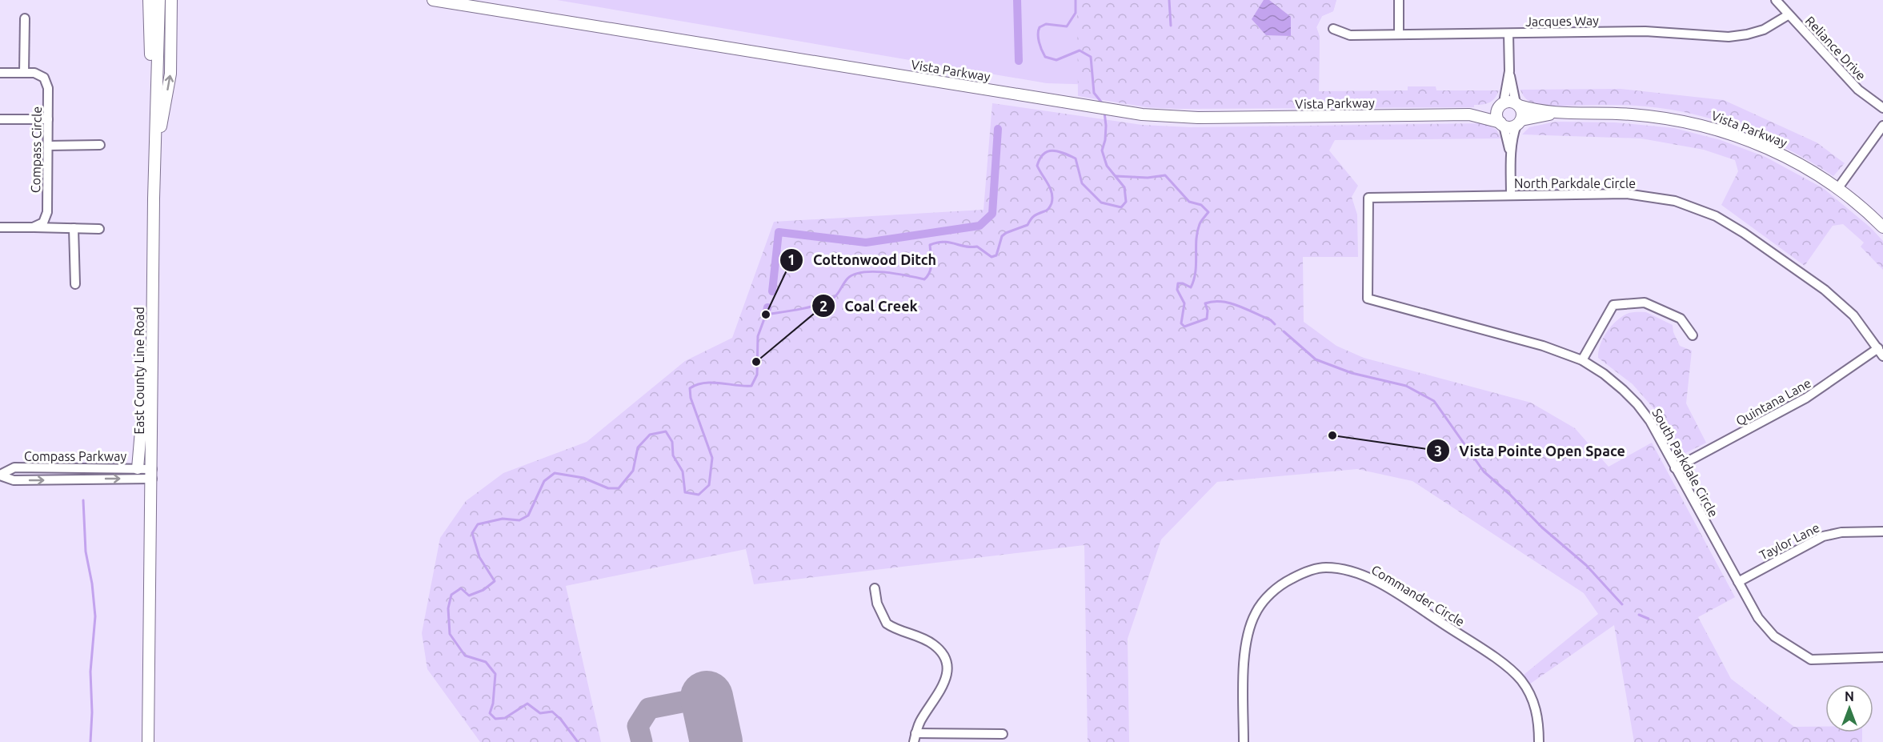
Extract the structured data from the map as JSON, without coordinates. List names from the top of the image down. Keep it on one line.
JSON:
{"streets":{"street":["Jacques Way","Reliance Drive","Vista Parkway","Compass Circle","North Parkdale Circle","East County Line Road","Quintana Lane","Compass Parkway","South Parkdale Circle","Taylor Lane","Commander Circle"]},"crossings":[["Jacques Way","Reliance Drive"],["North Parkdale Circle","Quintana Lane"],["North Parkdale Circle","South Parkdale Circle"],["East County Line Road","Compass Parkway"],["Quintana Lane","South Parkdale Circle"],["South Parkdale Circle","Taylor Lane"]],"places":["Cottonwood Ditch","Coal Creek","Vista Pointe Open Space"],"north":"top"}
